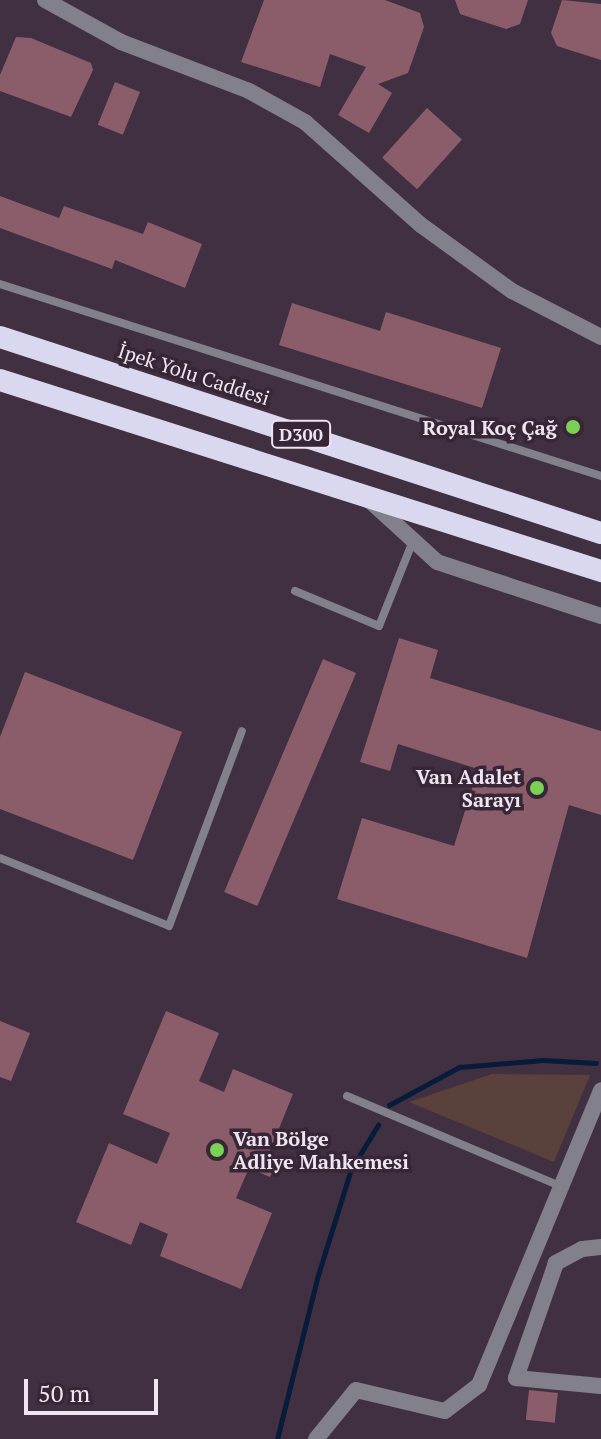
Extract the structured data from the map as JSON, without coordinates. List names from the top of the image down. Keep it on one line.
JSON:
{"streets":{"highway":["İpek Yolu Caddesi","D300"]},"places":["Royal Koç Çağ","Van Adalet Sarayı","Van Bölge Adliye Mahkemesi"],"scale_bar":"50 m"}
